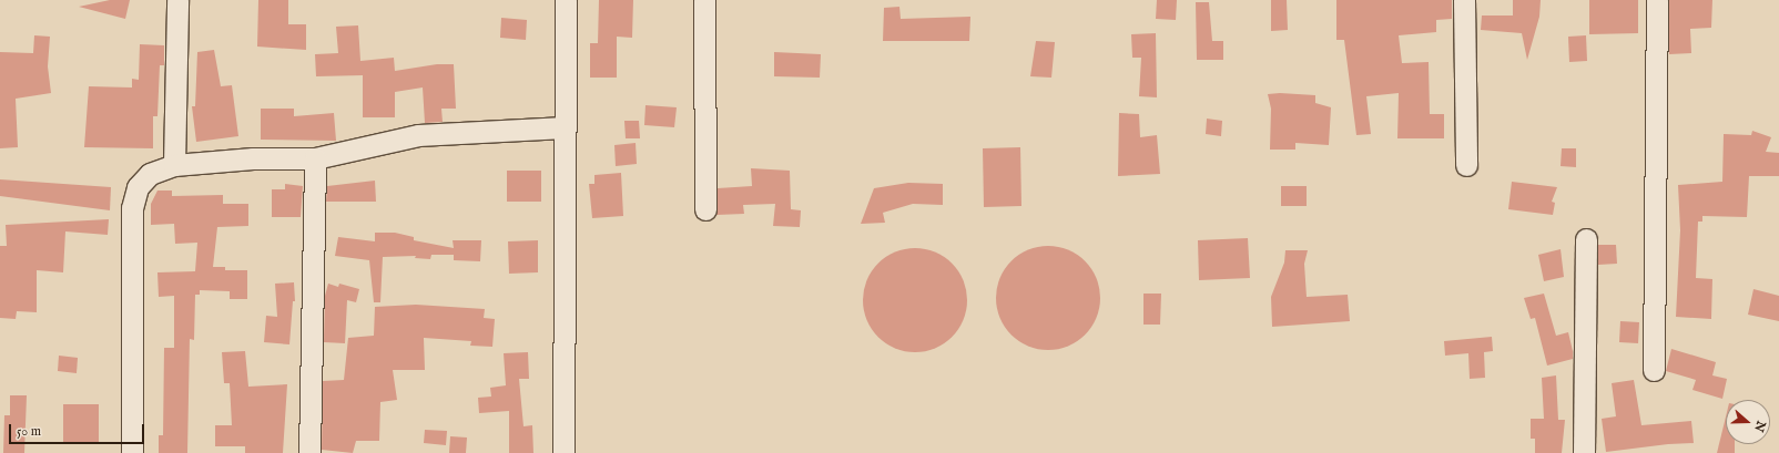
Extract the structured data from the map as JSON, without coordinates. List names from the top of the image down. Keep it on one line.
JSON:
{"scale_bar":"50 m","north":"right"}
